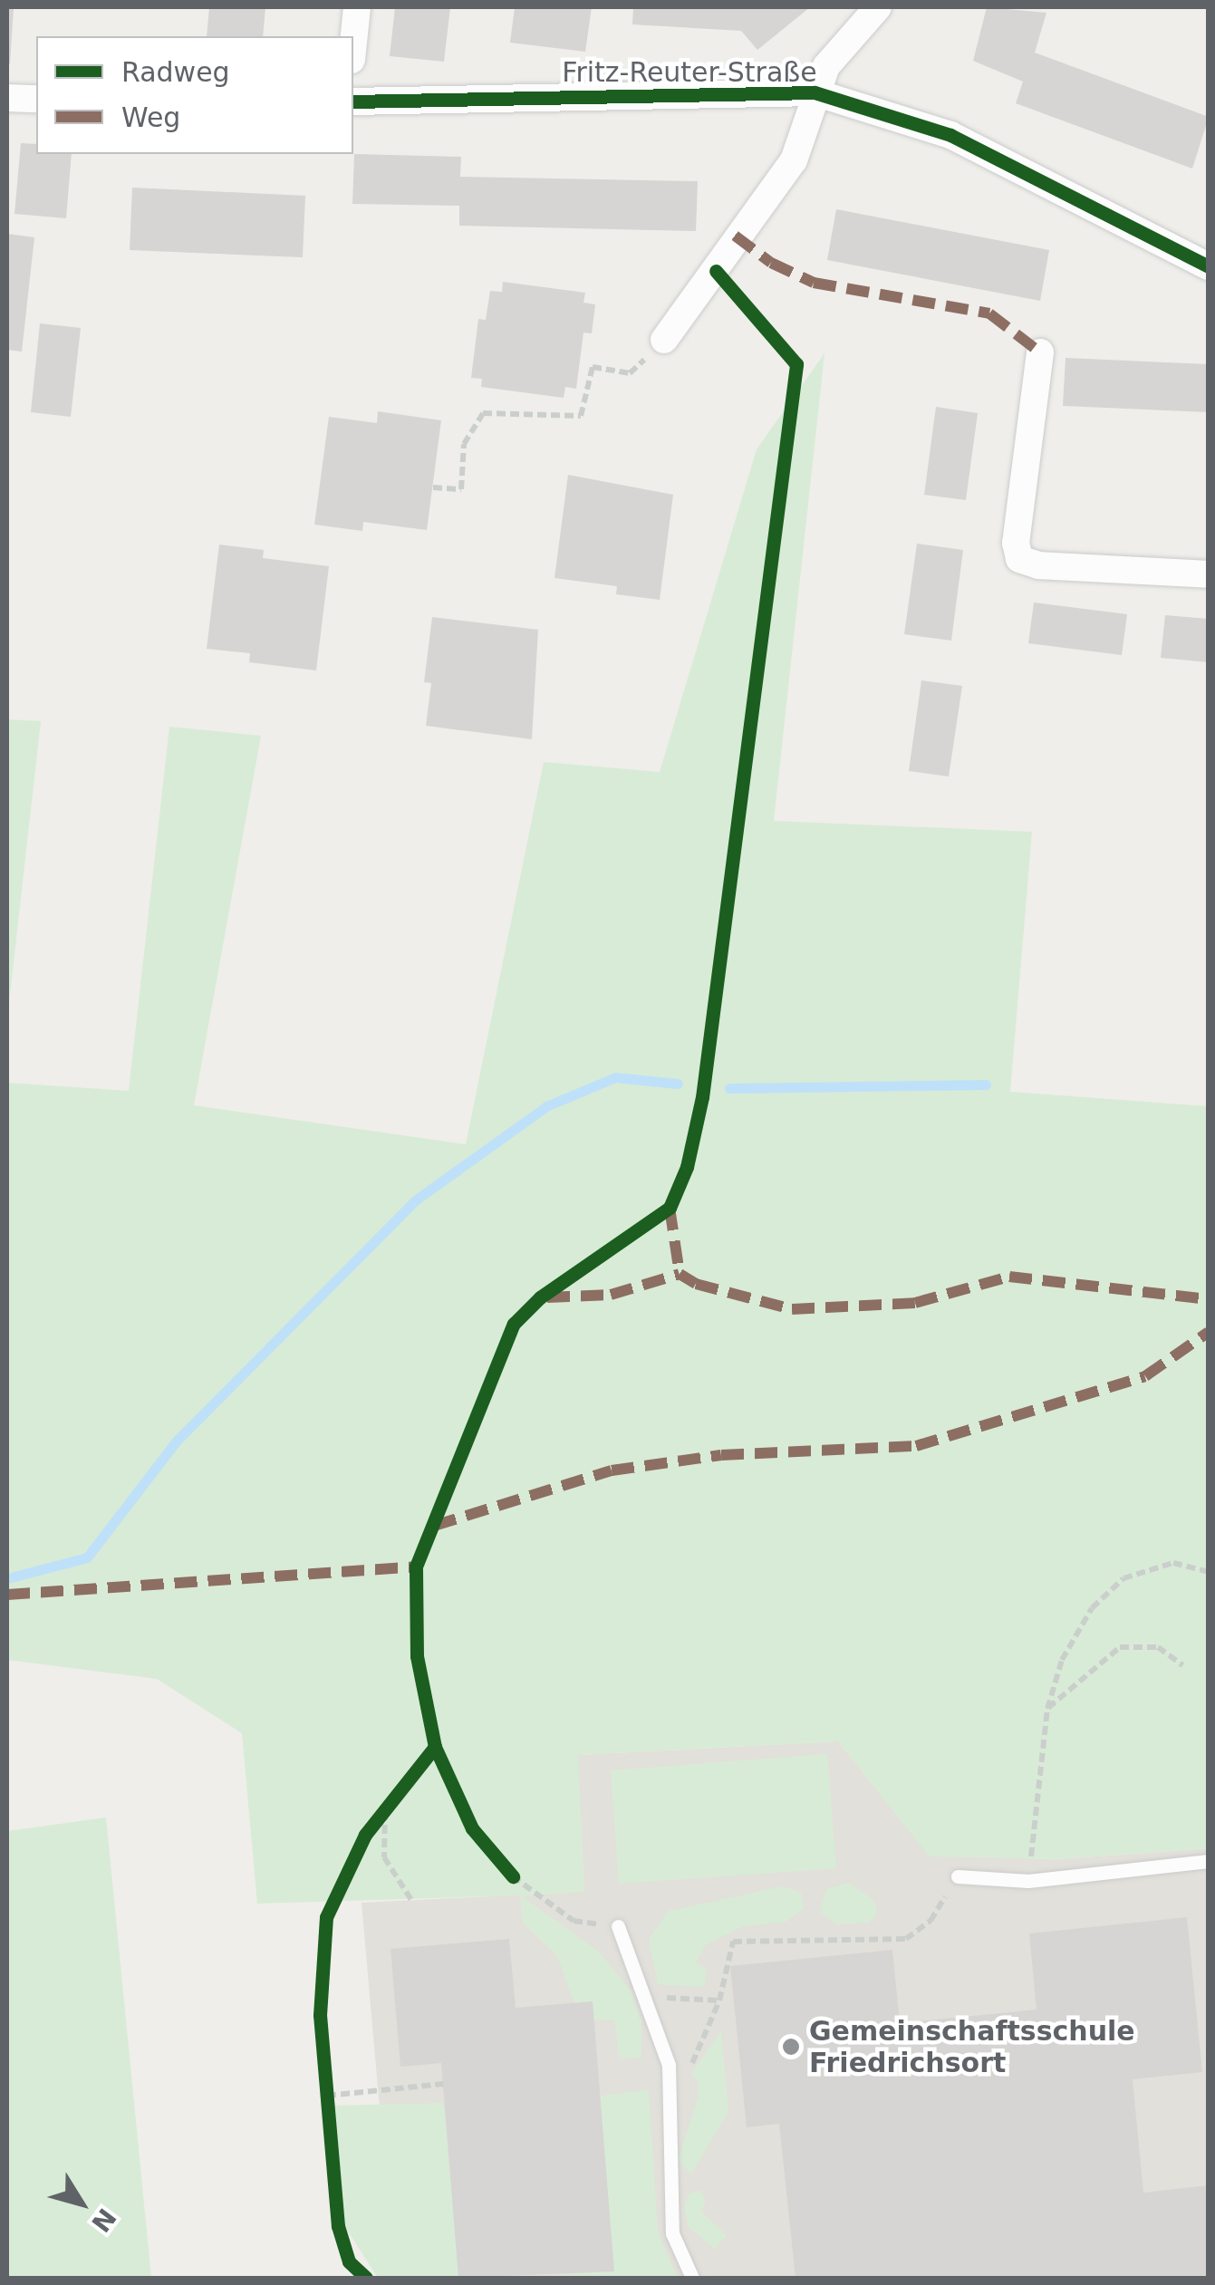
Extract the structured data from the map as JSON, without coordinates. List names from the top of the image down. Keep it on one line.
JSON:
{"streets":{"street":["Fritz-Reuter-Straße"]},"places":["Gemeinschaftsschule Friedrichsort"],"legend":["Radweg","Weg"],"north":"bottom right"}
